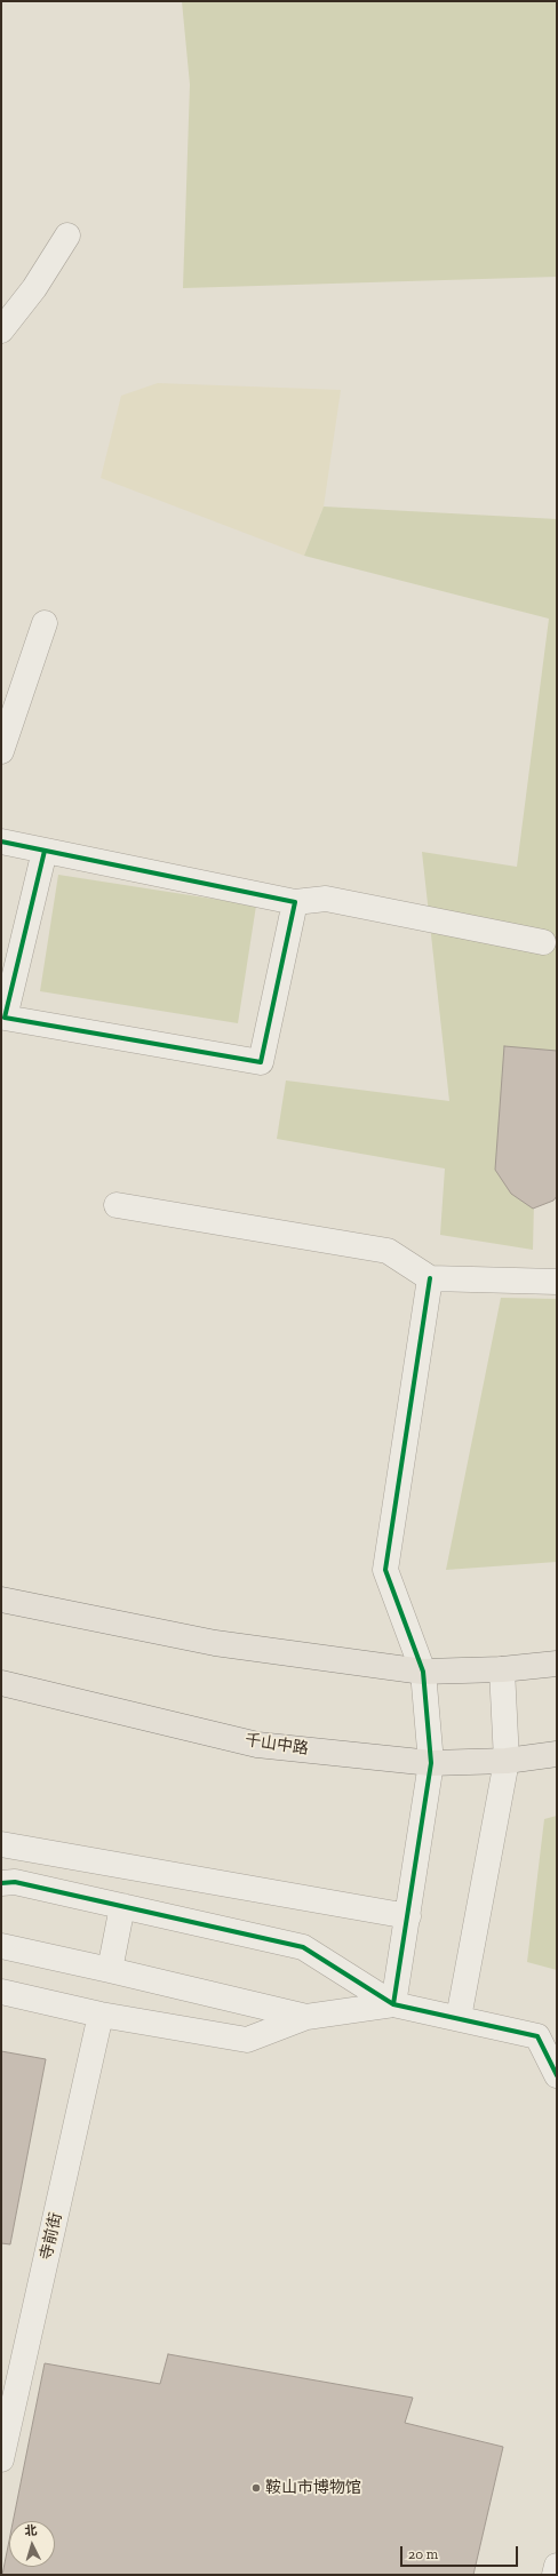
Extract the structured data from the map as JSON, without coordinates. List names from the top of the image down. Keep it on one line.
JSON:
{"streets":{"main road":["千山中路"],"street":["寺前街"]},"places":["鞍山市博物馆"],"scale_bar":"20 m","north":"top"}
